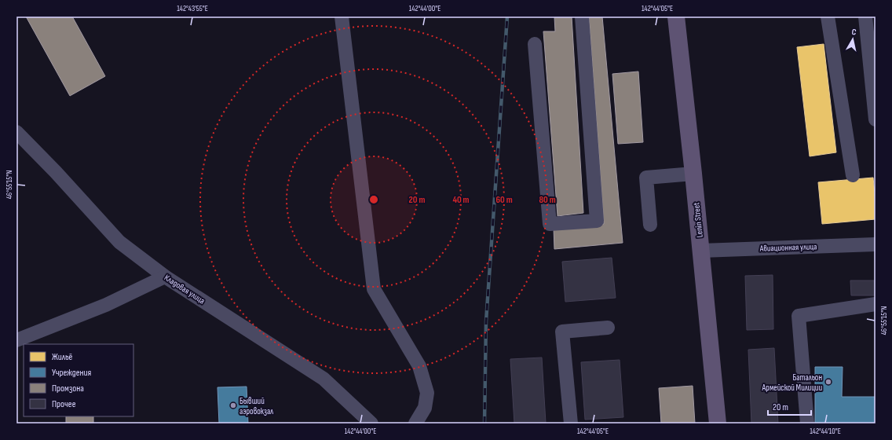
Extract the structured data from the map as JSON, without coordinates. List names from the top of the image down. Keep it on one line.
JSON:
{"streets":{"main road":["Lenin Street"],"street":["Авиационная улица","Кладовая улица"]},"crossings":[["Lenin Street","Авиационная улица"]],"places":["Батальон Армейской Милиции","Бывший аэровокзал"],"legend":["Жильё","Учреждения","Промзона","Прочее"],"scale_bar":"20 m","north":"top","coordinates":["142°43'55\"E","142°44'00\"E","142°44'05\"E","46°55'15\"N","142°44'10\"E"],"rings":["20 m","40 m","60 m","80 m"]}
